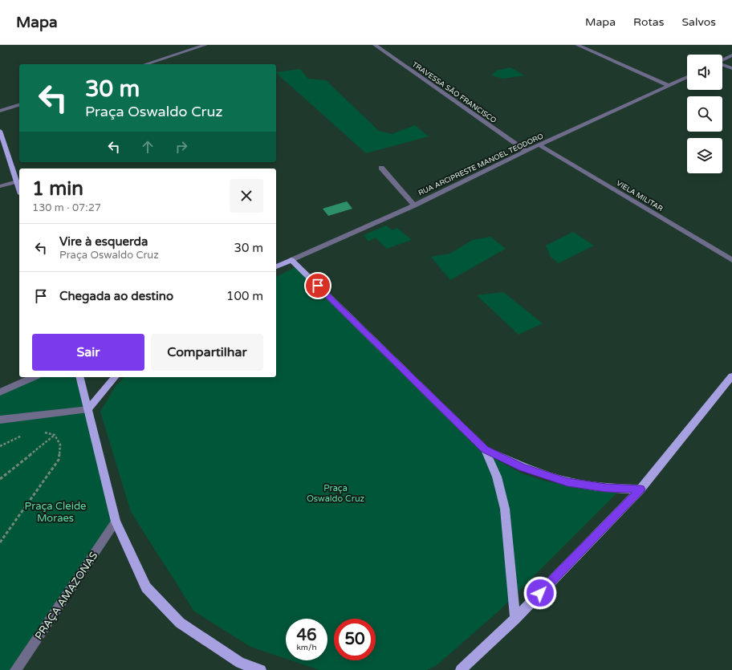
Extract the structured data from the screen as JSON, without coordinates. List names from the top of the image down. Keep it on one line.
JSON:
{"streets":{"main road":["RUA ARCIPRESTE MANOEL TEODORO"],"street":["TRAVESSA SÃO FRANCISCO","VIELA MILITAR","PRAÇA AMAZONAS"]},"crossings":[["TRAVESSA SÃO FRANCISCO","RUA ARCIPRESTE MANOEL TEODORO"],["RUA ARCIPRESTE MANOEL TEODORO","VIELA MILITAR"]],"parks":["Praça Oswaldo Cruz","Praça Cleide Moraes"],"page":{"header":"Mapa","nav":["Mapa","Rotas","Salvos"],"turn":["30 m","Praça Oswaldo Cruz"],"heading":["1 min","130 m · 07:27"],"list":[{"name":"Vire à esquerda","note":"Praça Oswaldo Cruz","value":"30 m"},{"name":"Chegada ao destino","value":"100 m"}],"buttons":["Sair","Compartilhar"],"speed":"46 km/h","limit":"50"}}
